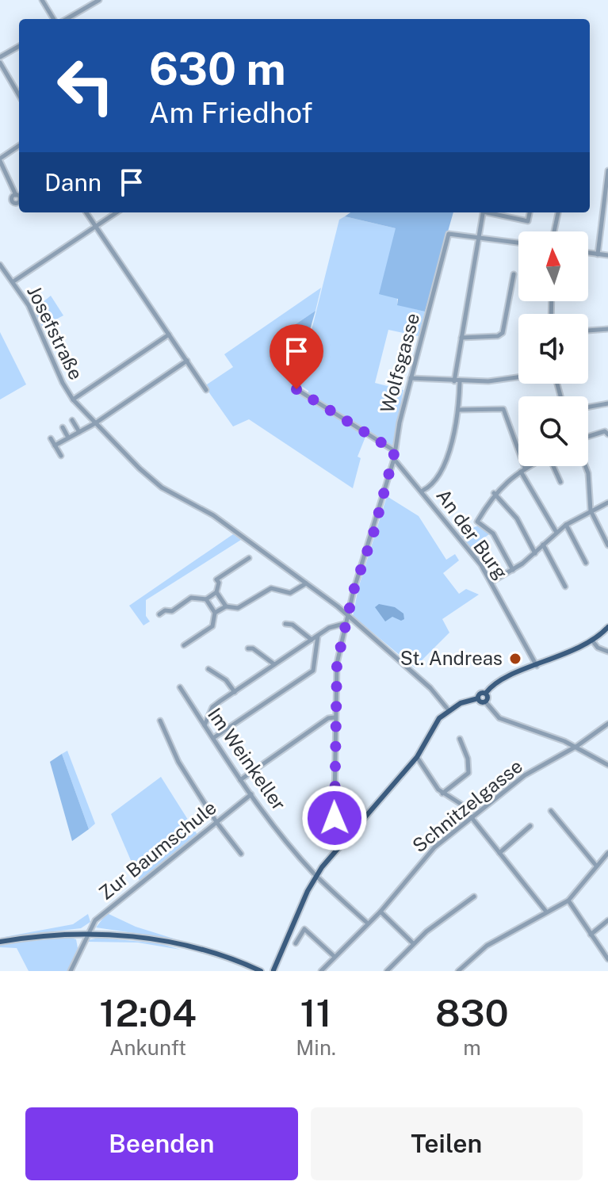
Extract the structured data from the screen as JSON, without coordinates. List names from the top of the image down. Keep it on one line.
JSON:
{"streets":{"street":["Josefstraße","Wolfsgasse","An der Burg","Im Weinkeller","Schnitzelgasse","Zur Baumschule"]},"crossings":[["Josefstraße","Wolfsgasse"],["Wolfsgasse","An der Burg"],["Im Weinkeller","Schnitzelgasse"],["Im Weinkeller","Zur Baumschule"]],"places":["St. Andreas"],"north":"top","page":{"turn":["630 m","Am Friedhof"],"then":"Dann","eta":["12:04","Ankunft","11","Min.","830","m"],"buttons":["Beenden","Teilen"]}}
